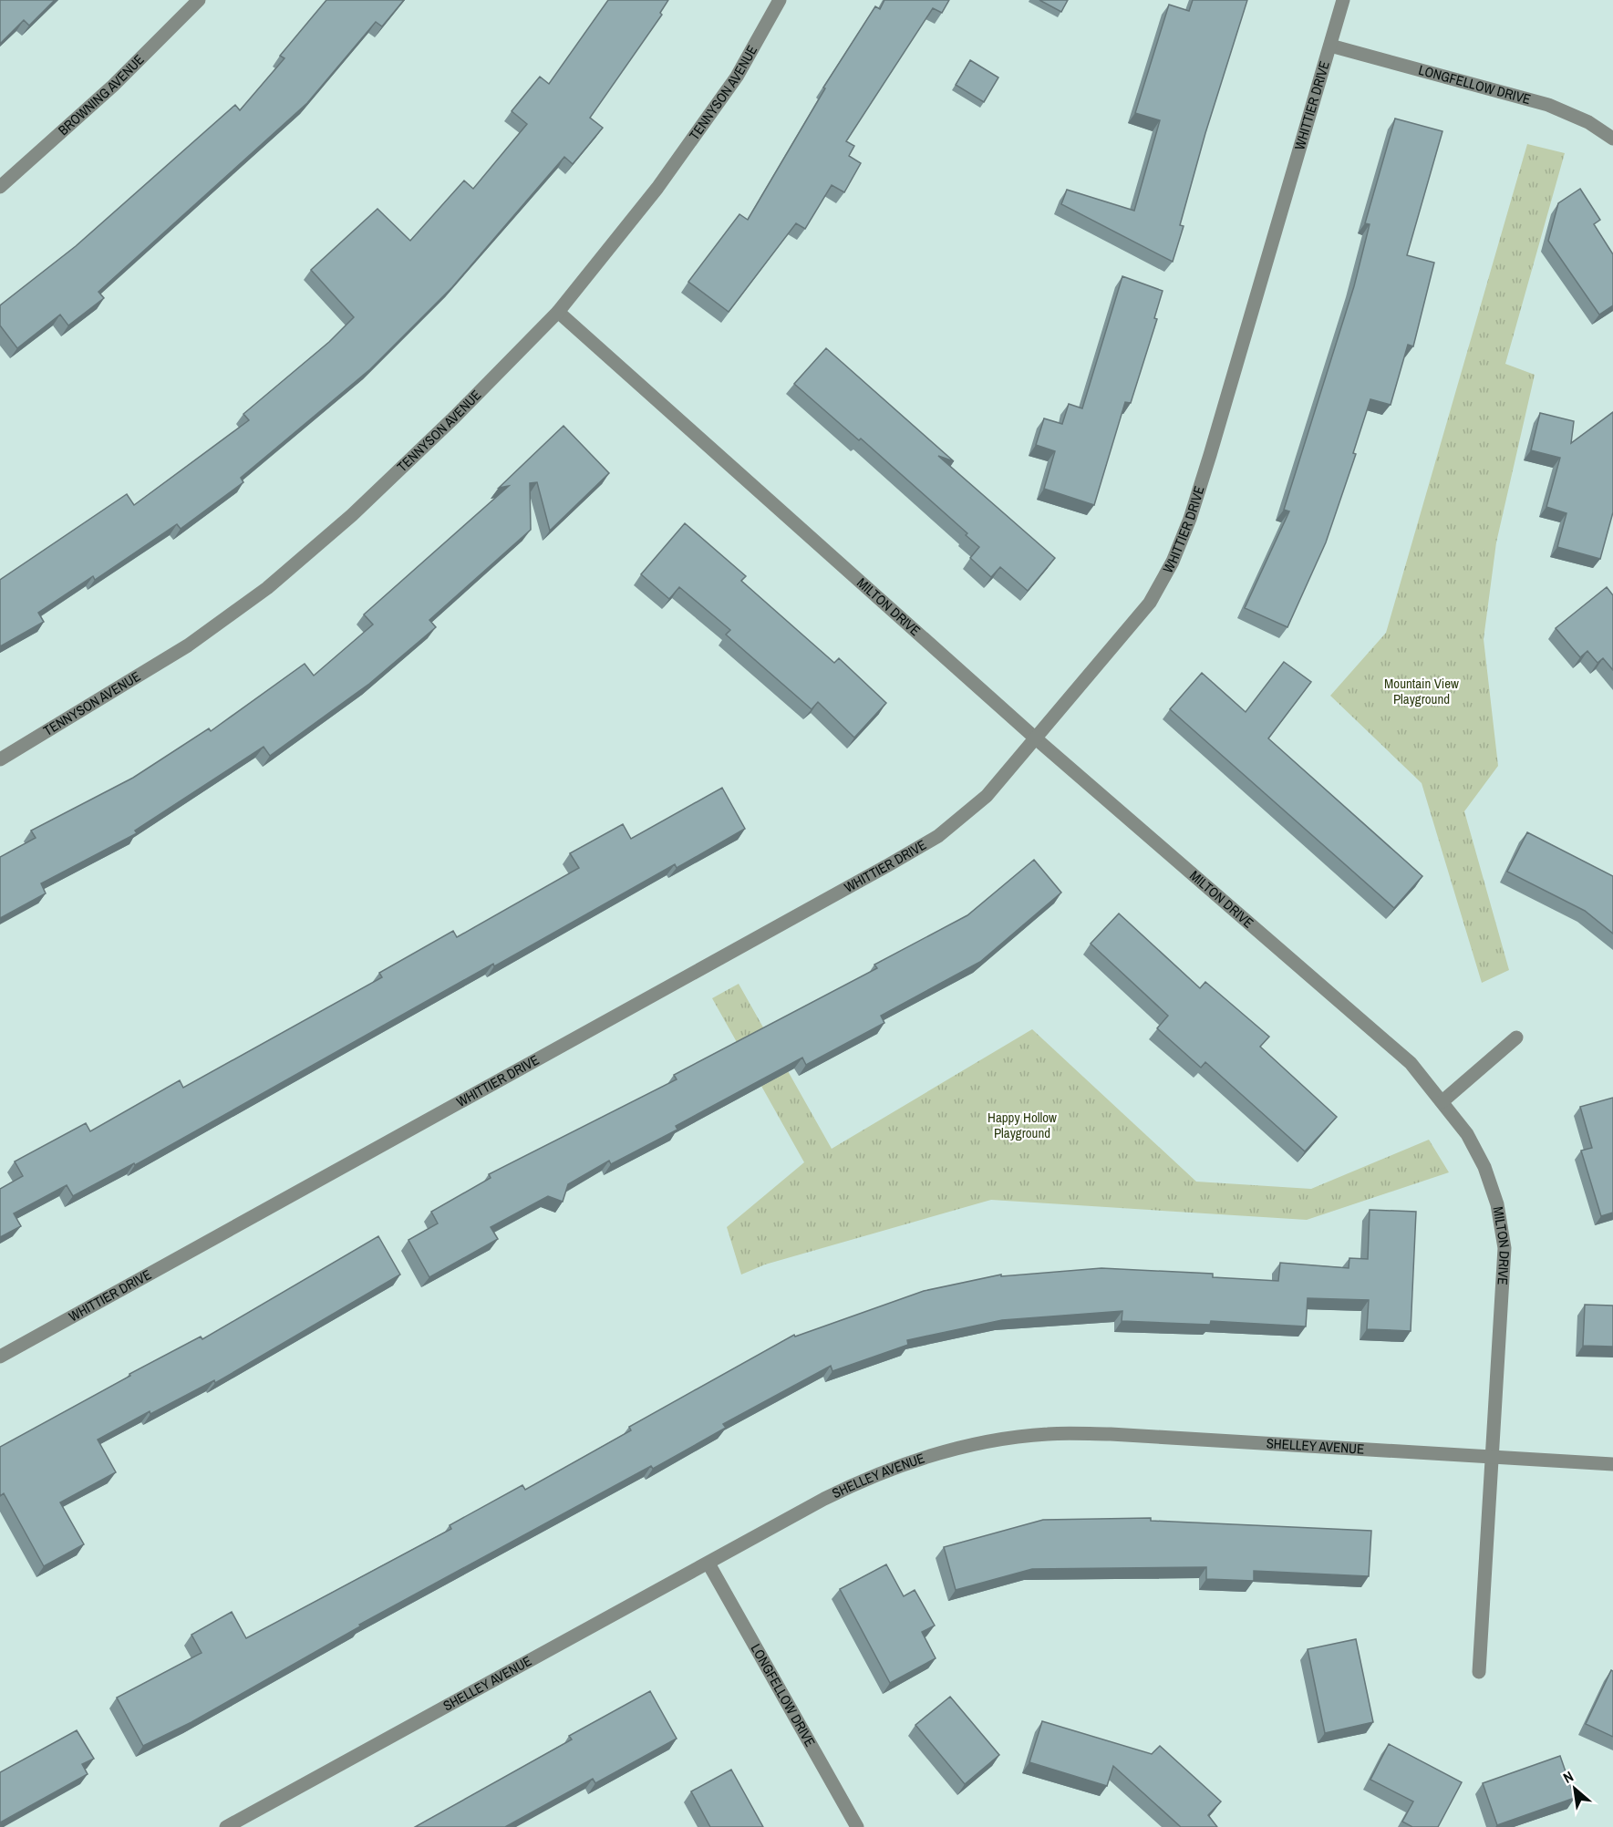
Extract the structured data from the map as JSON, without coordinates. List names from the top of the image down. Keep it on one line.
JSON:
{"streets":{"street":["LONGFELLOW DRIVE","TENNYSON AVENUE","BROWNING AVENUE","WHITTIER DRIVE","MILTON DRIVE","SHELLEY AVENUE"]},"crossings":[["LONGFELLOW DRIVE","WHITTIER DRIVE"],["LONGFELLOW DRIVE","SHELLEY AVENUE"],["TENNYSON AVENUE","MILTON DRIVE"],["WHITTIER DRIVE","MILTON DRIVE"],["MILTON DRIVE","SHELLEY AVENUE"]],"parks":["Mountain View Playground","Happy Hollow Playground"],"north":"top left"}
